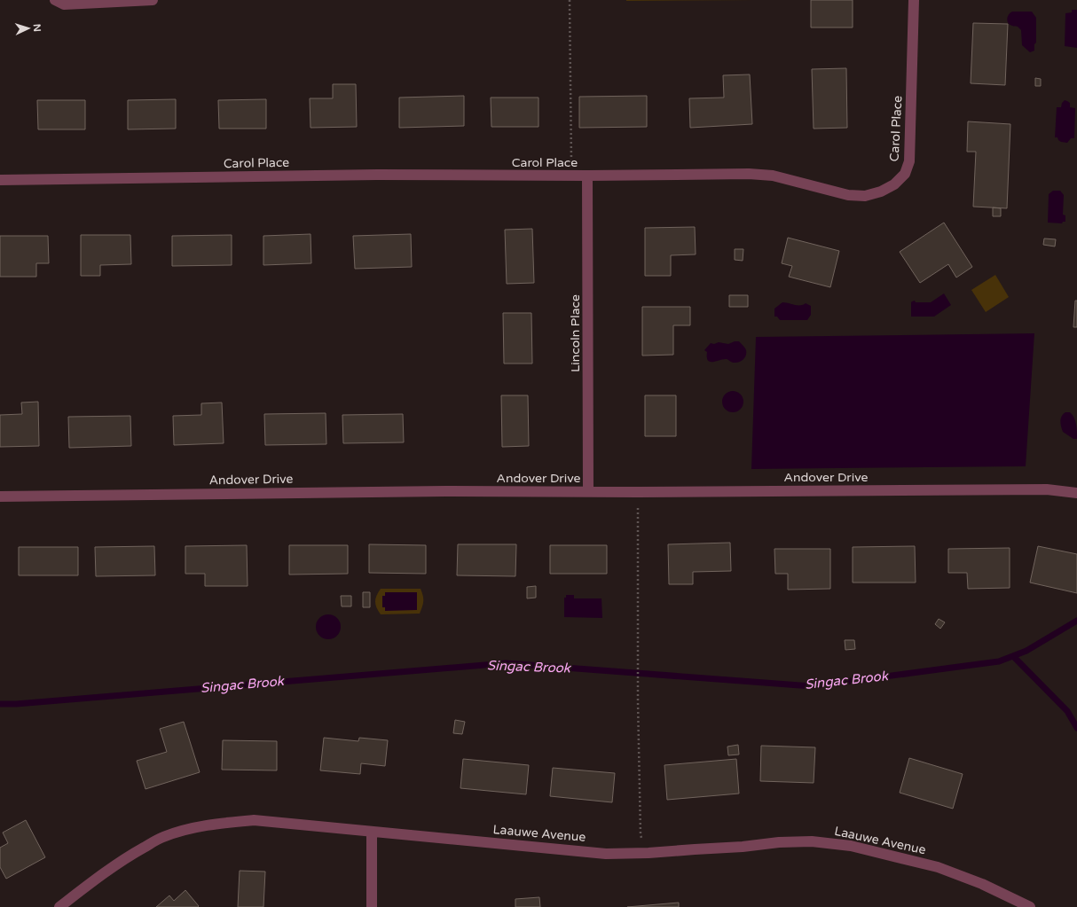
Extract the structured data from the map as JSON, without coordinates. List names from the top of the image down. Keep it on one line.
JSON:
{"streets":{"street":["Carol Place","Lincoln Place","Andover Drive","Laauwe Avenue"]},"crossings":[["Carol Place","Lincoln Place"],["Lincoln Place","Andover Drive"]],"water":["Singac Brook"],"north":"right"}
